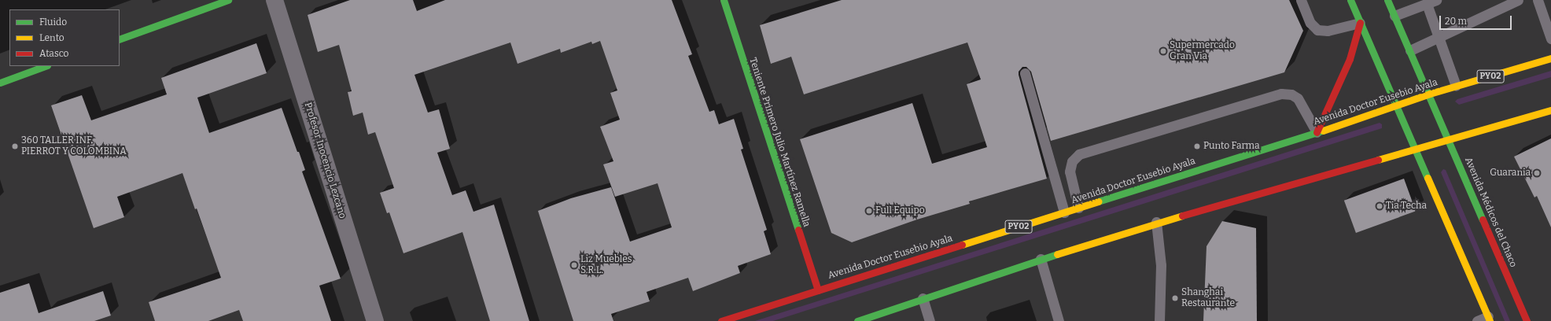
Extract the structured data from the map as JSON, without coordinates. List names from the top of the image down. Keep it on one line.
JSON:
{"streets":{"main road":["PY02","Avenida Doctor Eusebio Ayala","Teniente Primero Julio Martínez Ramella","Avenida Médicos del Chaco"],"street":["Profesor Inocencio Lezcano"]},"crossings":[["Avenida Doctor Eusebio Ayala","Teniente Primero Julio Martínez Ramella"],["Avenida Doctor Eusebio Ayala","Avenida Médicos del Chaco"]],"places":["Supermercado Gran Via","360 TALLER INF. PIERROT Y COLOMBINA","Punto Farma","Guarania","Tia Techa","Full Equipo","Liz Muebles S.R.L.","Shanghai Restaurante"],"legend":["Fluido","Lento","Atasco"],"scale_bar":"20 m"}
